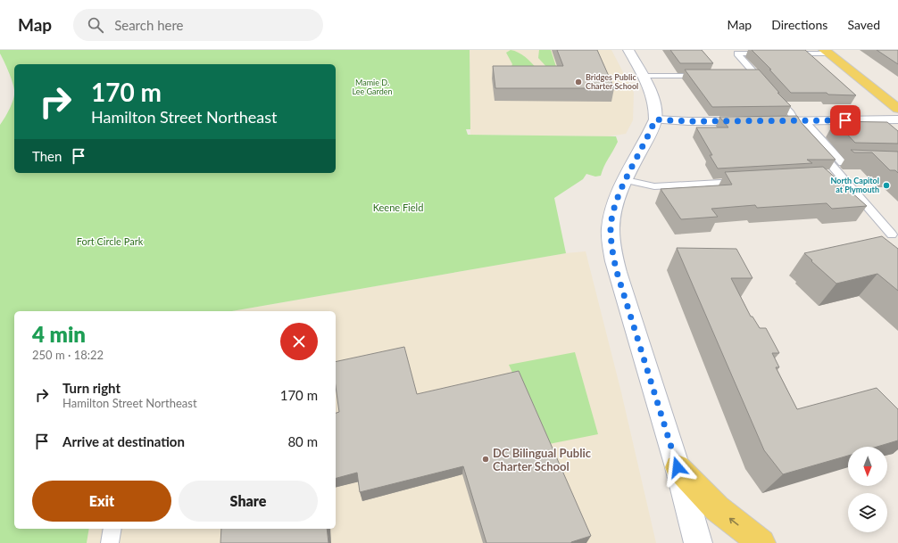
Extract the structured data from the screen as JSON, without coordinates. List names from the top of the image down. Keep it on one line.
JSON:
{"parks":["Mamie D. Lee Garden","Keene Field","Fort Circle Park"],"places":["Bridges Public Charter School","North Capitol at Plymouth","DC Bilingual Public Charter School"],"north":"bottom","page":{"header":"Map","search":"Search here","nav":["Map","Directions","Saved"],"turn":["170 m","Hamilton Street Northeast"],"then":"Then","heading":["4 min","250 m · 18:22"],"list":[{"name":"Turn right","note":"Hamilton Street Northeast","value":"170 m"},{"name":"Arrive at destination","value":"80 m"}],"buttons":["Exit","Share"]}}
